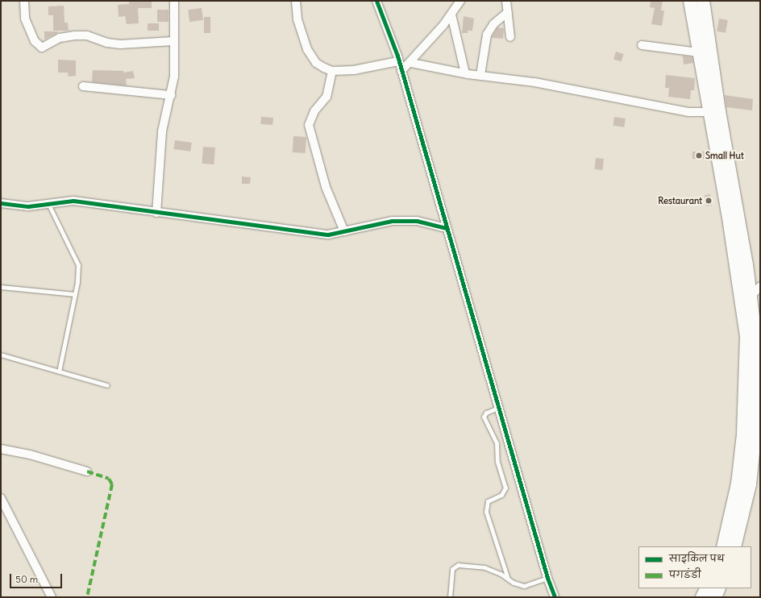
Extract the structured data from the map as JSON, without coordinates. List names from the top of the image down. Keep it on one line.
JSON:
{"places":["Small Hut","Restaurant"],"legend":["साइकिल पथ","पगडंडी"],"scale_bar":"50 m"}
